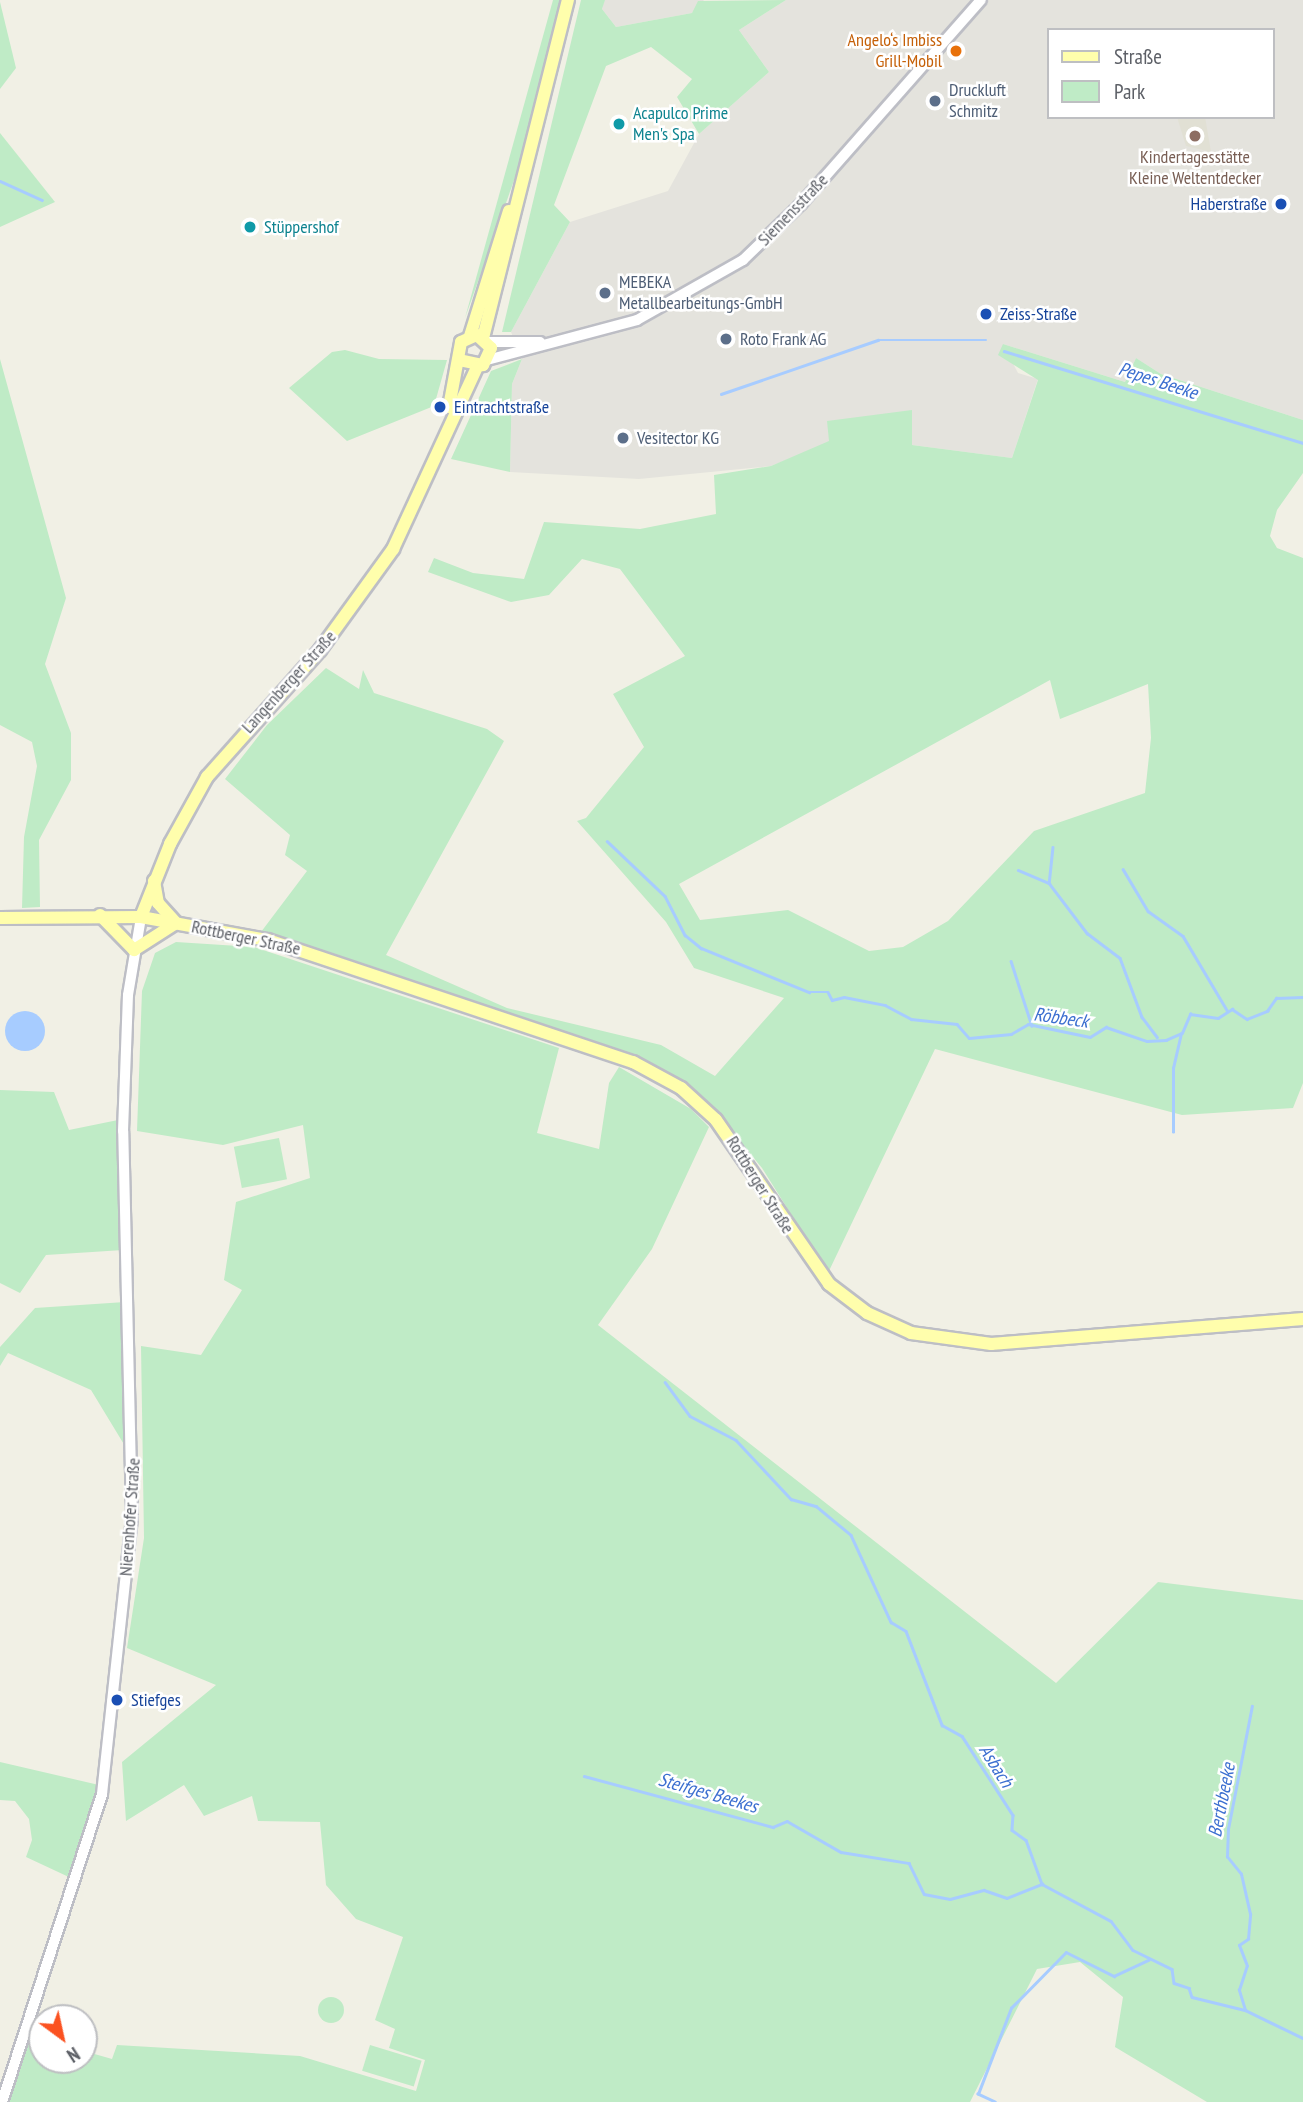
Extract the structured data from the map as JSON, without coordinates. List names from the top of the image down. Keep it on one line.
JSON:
{"streets":{"main road":["Langenberger Straße","Rottberger Straße"],"street":["Siemensstraße","Nierenhofer Straße"]},"crossings":[["Siemensstraße","Langenberger Straße"],["Langenberger Straße","Rottberger Straße"],["Langenberger Straße","Nierenhofer Straße"],["Rottberger Straße","Nierenhofer Straße"]],"water":["Pepes Beeke","Röbbeck","Asbach","Steifges Beekes","Berthbeeke"],"places":["Angelo‘s Imbiss Grill-Mobil","Druckluft Schmitz","Acapulco Prime Men's Spa","Kindertagesstätte Kleine Weltentdecker","Haberstraße","Stüppershof","MEBEKA Metallbearbeitungs-GmbH","Zeiss-Straße","Roto Frank AG","Eintrachtstraße","Vesitector KG","Stiefges"],"legend":["Straße","Park"],"north":"bottom right"}
